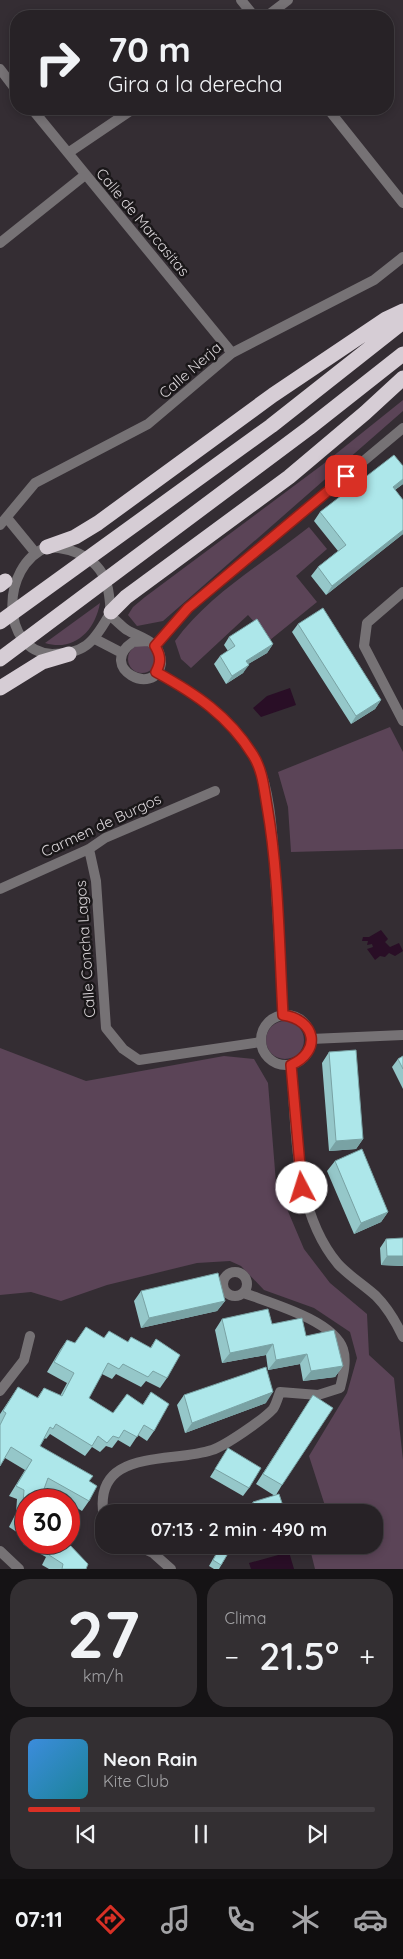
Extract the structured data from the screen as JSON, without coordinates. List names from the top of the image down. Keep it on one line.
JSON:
{"streets":{"street":["Calle de Marcasitas","Calle Nerja","Carmen de Burgos","Calle Concha Lagos"]},"crossings":[["Calle de Marcasitas","Calle Nerja"],["Carmen de Burgos","Calle Concha Lagos"]],"page":{"turn":["70 m","Gira a la derecha"],"limit":"30","trip":"07:13 · 2 min · 490 m","tile":[["27","km/h"],"Clima"],"heat":["−","21.5°","+"],"song":["Neon Rain","Kite Club"],"tabs":"07:11"}}
